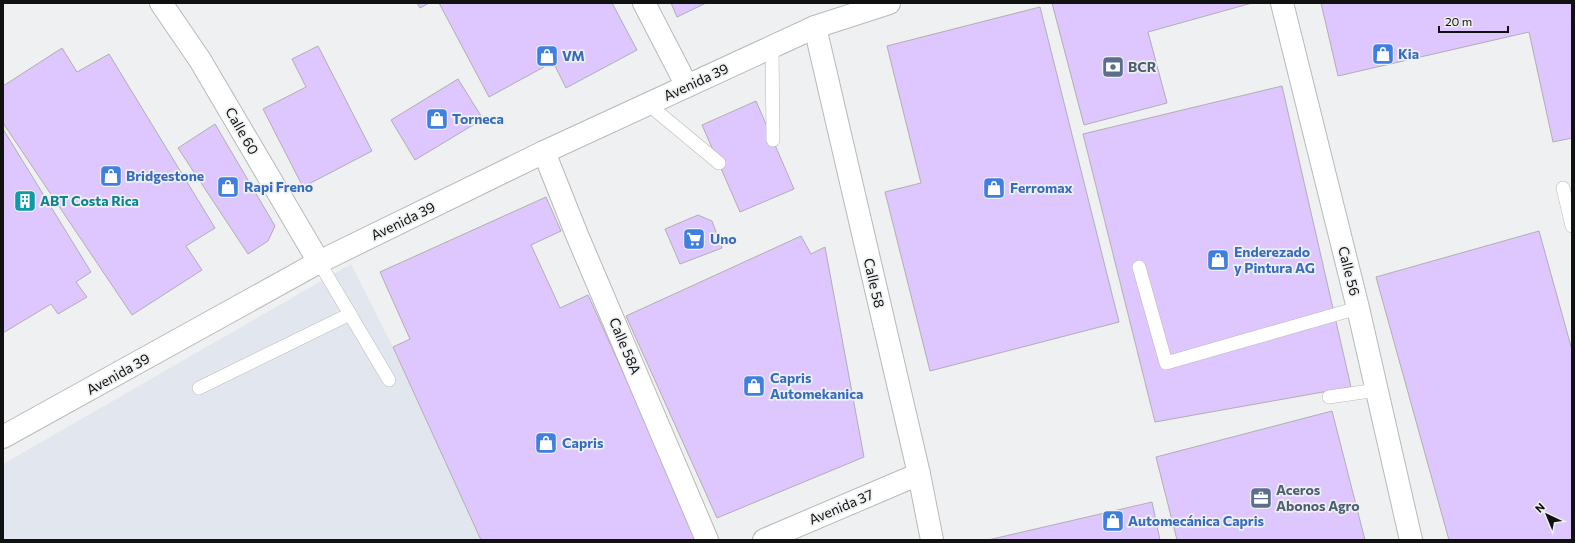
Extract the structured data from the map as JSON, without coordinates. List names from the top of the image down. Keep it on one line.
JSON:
{"streets":{"street":["Avenida 39","Calle 60","Calle 56","Calle 58","Calle 58A","Avenida 37"]},"crossings":[["Avenida 39","Calle 60"],["Avenida 39","Calle 58"],["Avenida 39","Calle 58A"],["Calle 58","Avenida 37"]],"places":{"shop":["Kia","VM","Torneca","Bridgestone","Rapi Freno","Ferromax","Enderezado y Pintura AG","Capris Automekanica","Capris","Automecánica Capris"],"bank":["BCR"],"building":["ABT Costa Rica"],"supermarket":["Uno"],"office":["Aceros Abonos Agro"]},"scale_bar":"20 m","north":"top left"}
